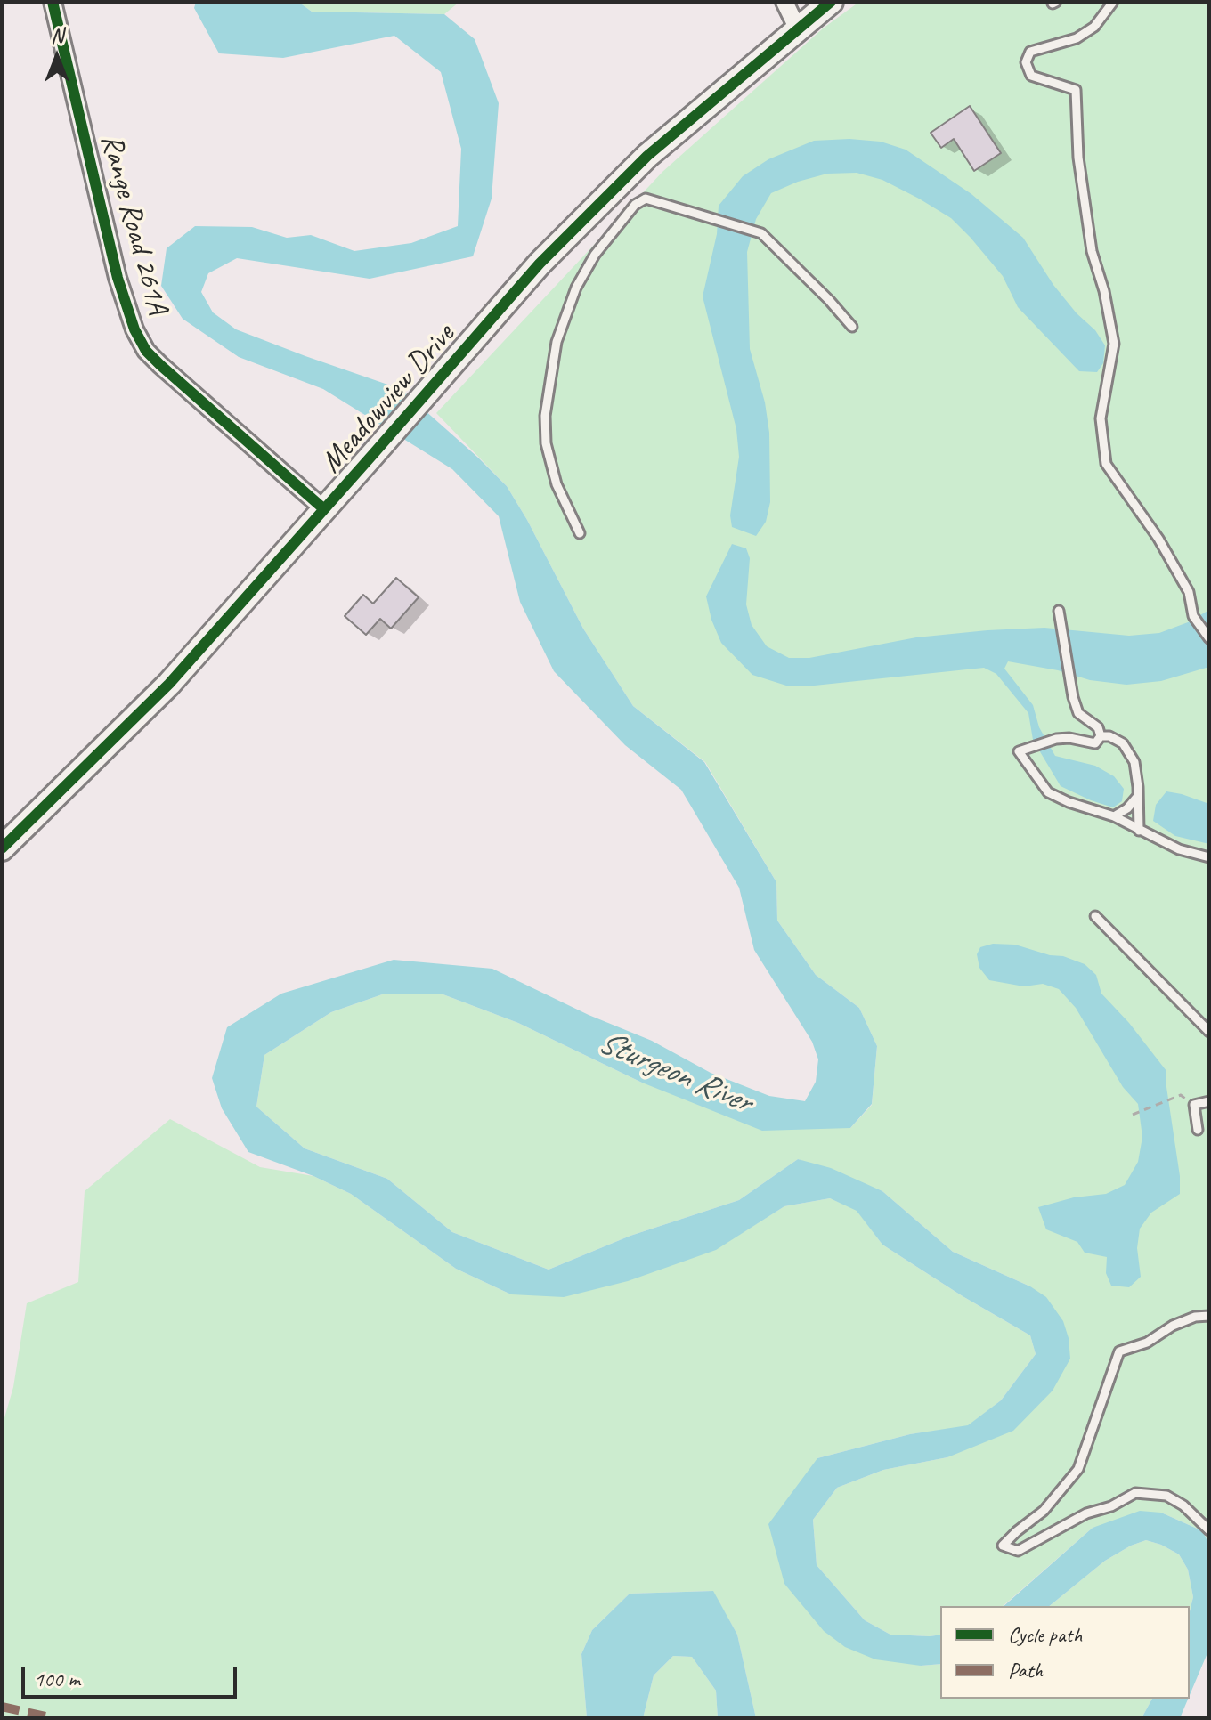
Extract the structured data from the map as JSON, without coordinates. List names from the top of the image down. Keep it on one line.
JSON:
{"streets":{"street":["Range Road 261A","Meadowview Drive"]},"crossings":[["Range Road 261A","Meadowview Drive"]],"water":["Sturgeon River"],"legend":["Cycle path","Path"],"scale_bar":"100 m","north":"top"}
